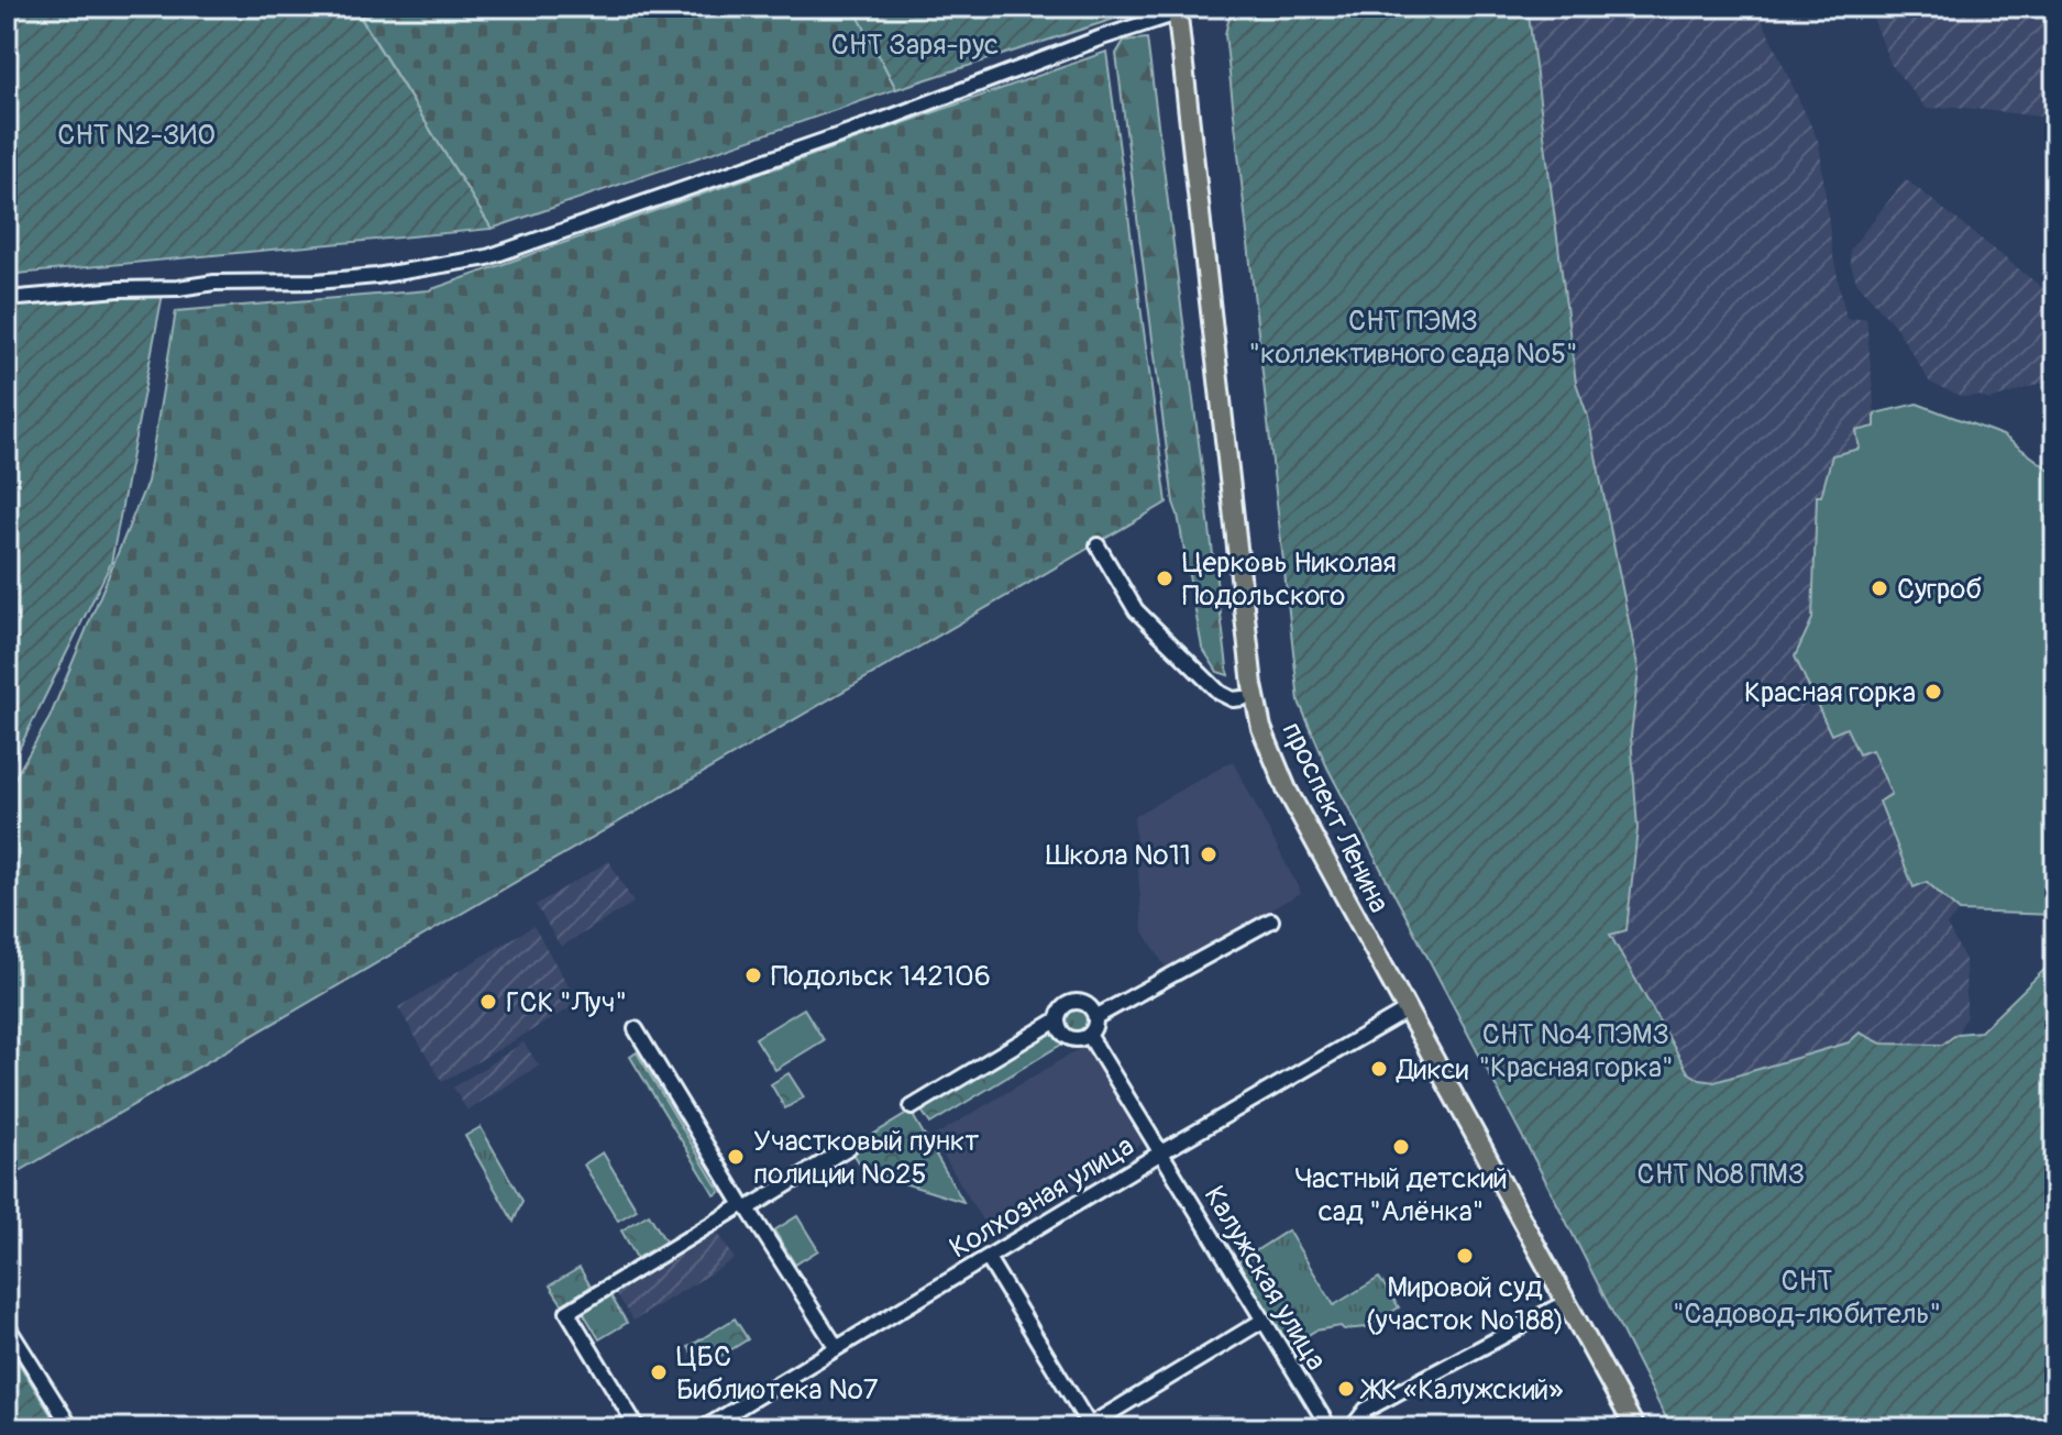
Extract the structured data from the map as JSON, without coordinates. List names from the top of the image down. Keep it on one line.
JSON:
{"streets":{"main road":["проспект Ленина"],"street":["Колхозная улица","Калужская улица"]},"crossings":[["проспект Ленина","Колхозная улица"],["Колхозная улица","Калужская улица"]],"parks":["СНТ Заря-рус","СНТ N2-ЗИО","СНТ ПЭМЗ \"коллективного сада №5\"","СНТ №4 ПЭМЗ \"Красная горка\"","СНТ №8 ПМЗ","СНТ \"Садовод-любитель\""],"places":["Церковь Николая Подольского","Сугроб","Красная горка","Школа №11","Подольск 142106","ГСК \"Луч\"","Дикси","Частный детский сад \"Алёнка\"","Участковый пункт полиции №25","Мировой суд (участок №188)","ЦБС Библиотека №7","ЖК «Калужский»"]}
